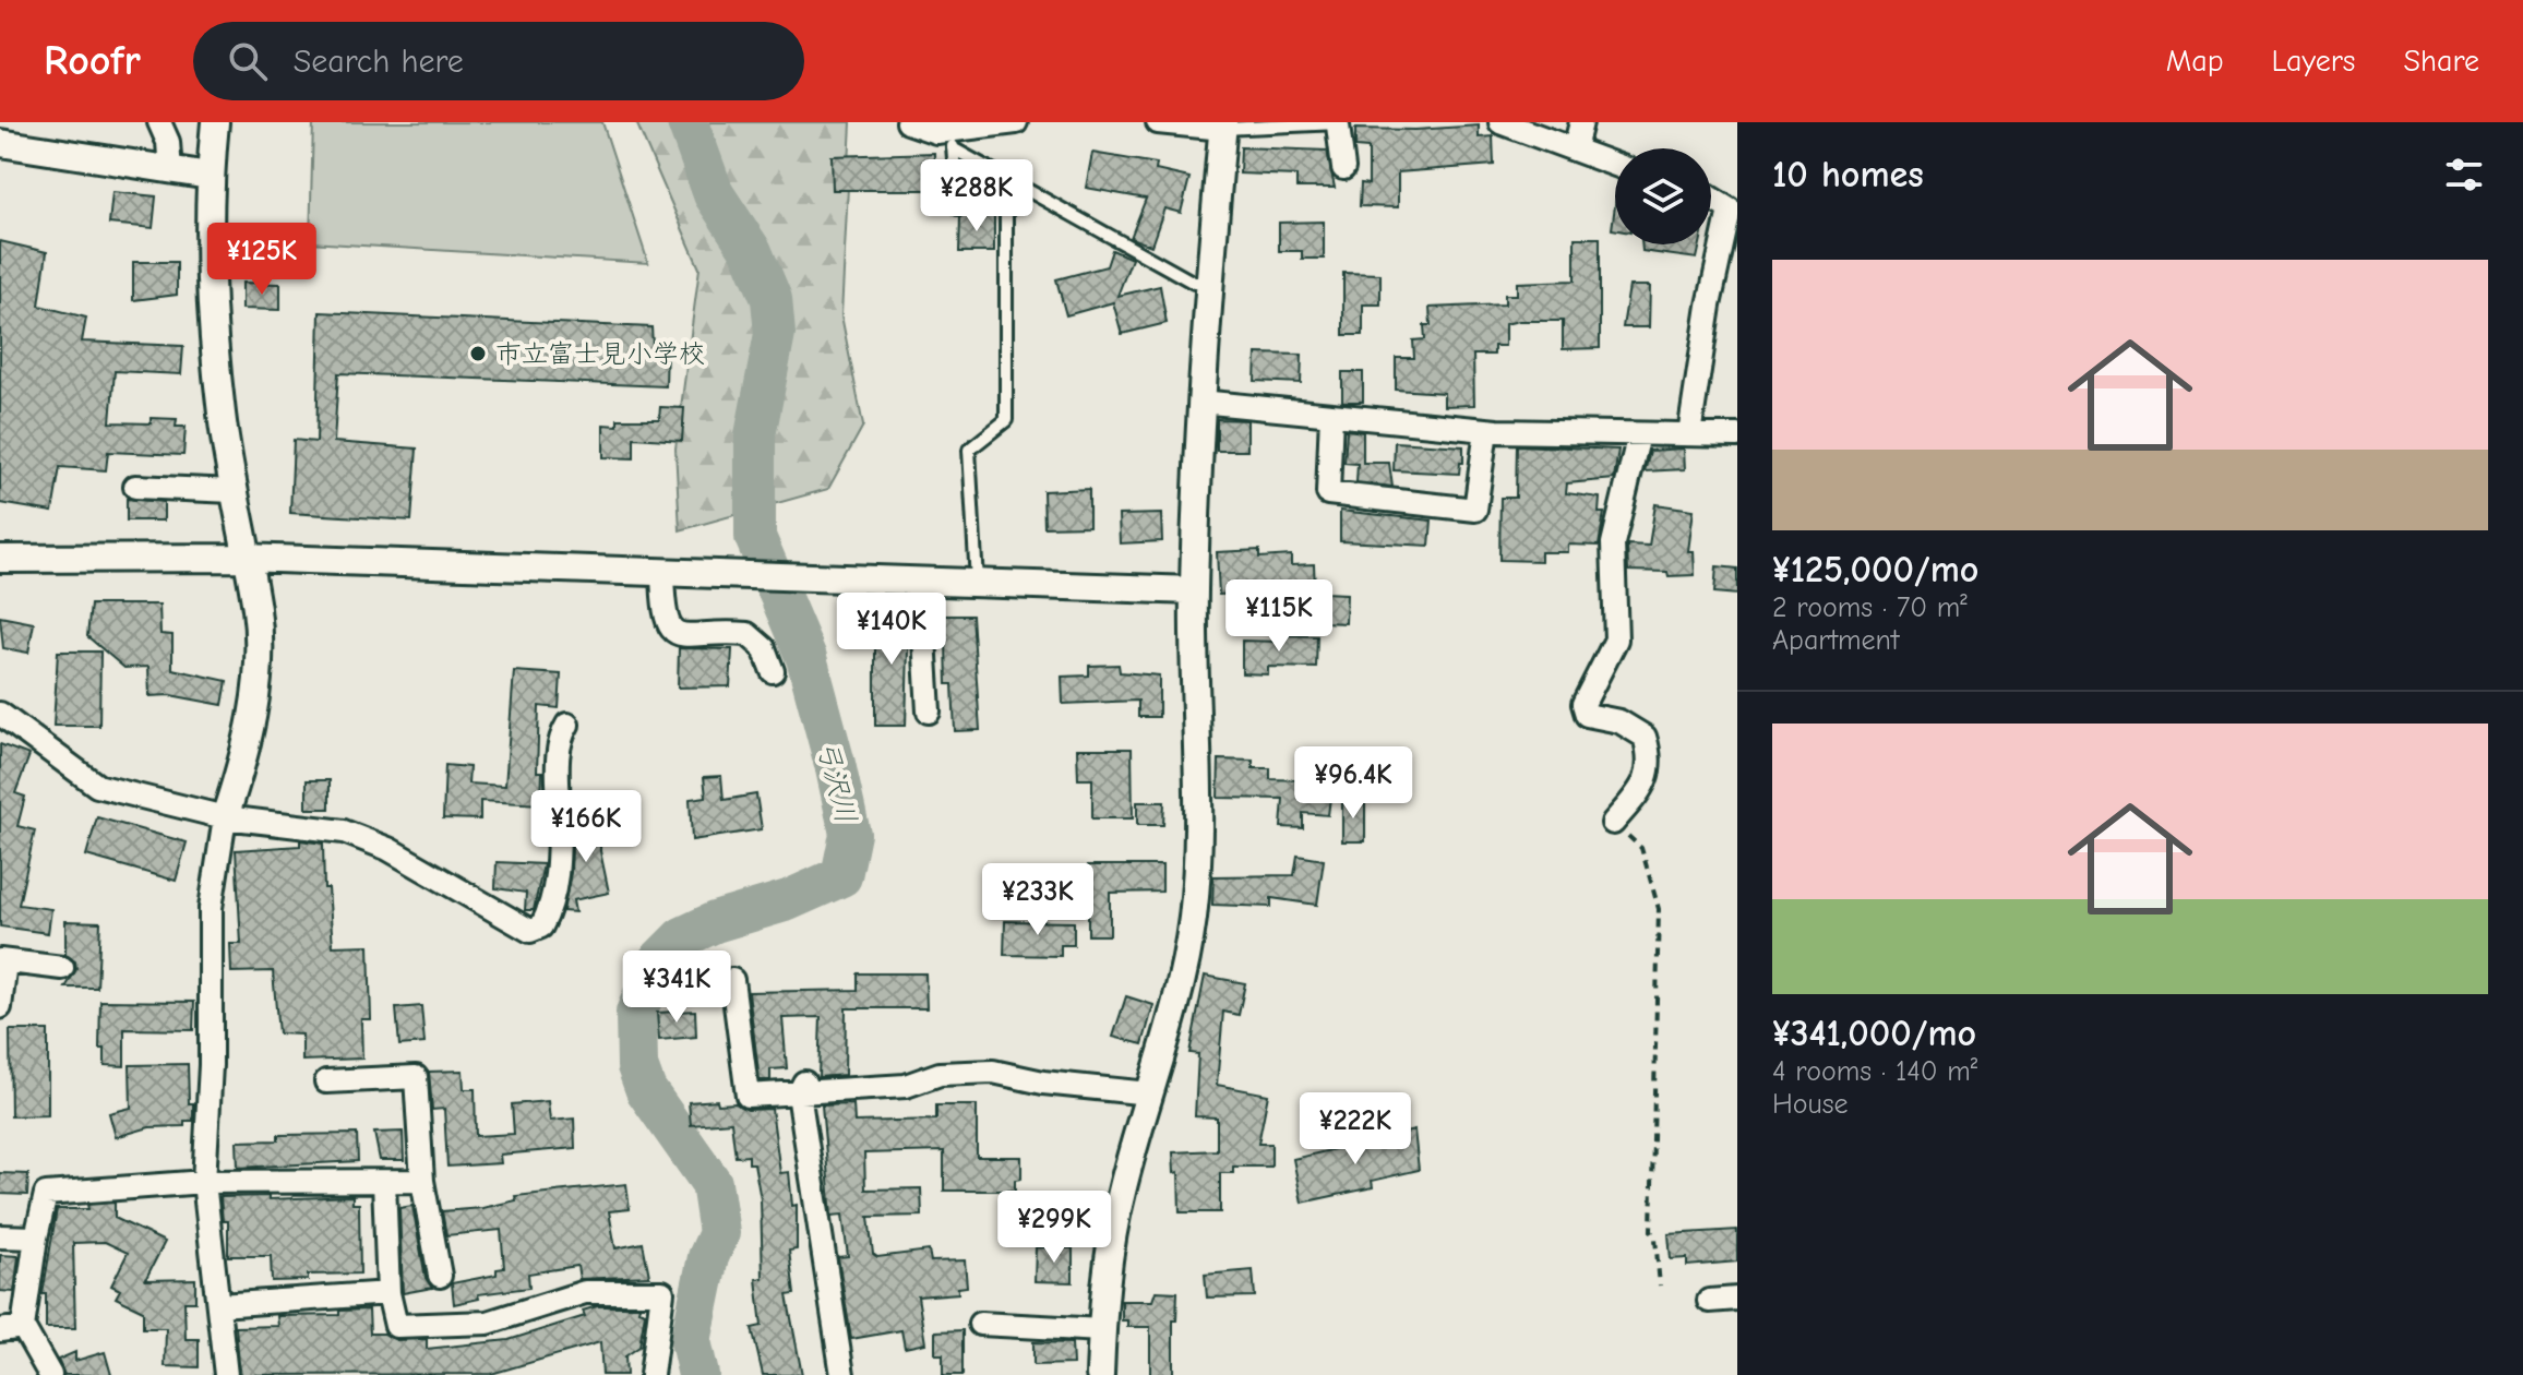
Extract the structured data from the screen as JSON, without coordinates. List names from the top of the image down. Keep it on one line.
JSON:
{"water":["弓沢川"],"places":["市立富士見小学校"],"page":{"header":"Roofr","search":"Search here","nav":["Map","Layers","Share"],"heading":"10 homes","price":["¥288K","¥125K","¥115K","¥140K","¥96.4K","¥166K","¥233K","¥341K","¥222K","¥299K"],"list":[{"name":"¥125,000/mo","note":"2 rooms · 70 m² · Apartment"},{"name":"¥341,000/mo","note":"4 rooms · 140 m² · House"}]}}
